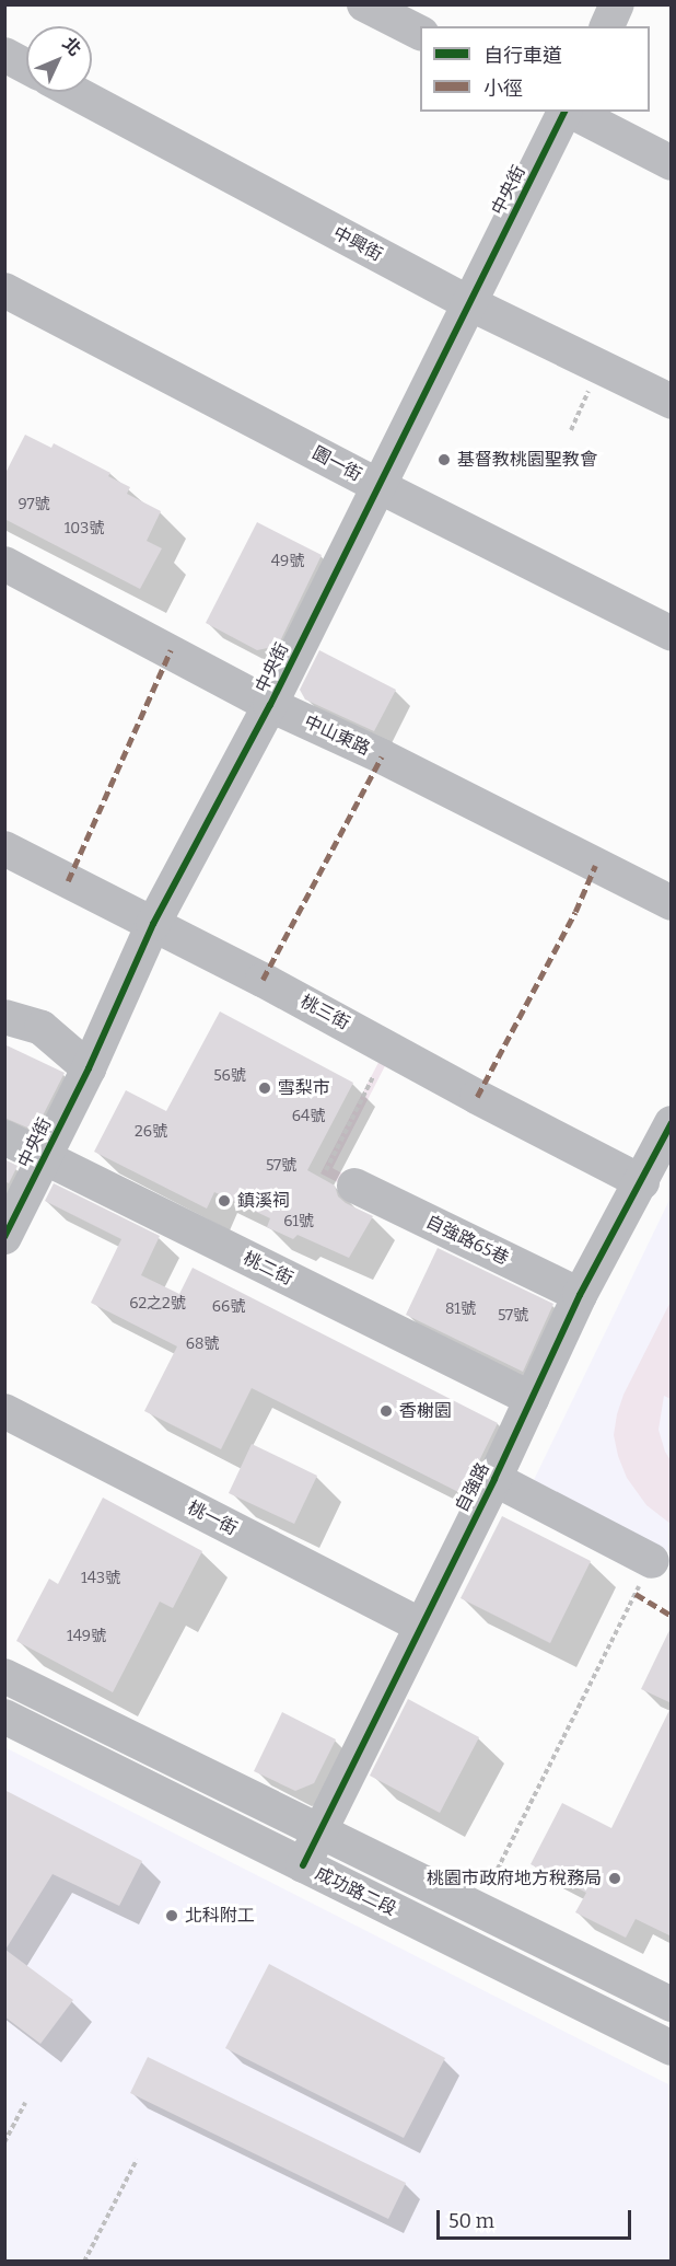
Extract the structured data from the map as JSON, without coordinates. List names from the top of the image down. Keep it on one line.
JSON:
{"streets":{"street":["中央街","中興街","園一街","中山東路","桃三街","自強路65巷","桃二街","自強路","桃一街","成功路二段"]},"crossings":[["中央街","中興街"],["中央街","園一街"],["中央街","中山東路"],["中央街","桃三街"],["中央街","桃二街"],["桃三街","自強路"],["自強路65巷","自強路"],["桃二街","自強路"],["自強路","桃一街"],["自強路","成功路二段"]],"places":["基督教桃園聖教會","雪梨市","鎮溪祠","香榭園","桃園市政府地方稅務局","北科附工"],"house_numbers":["97號","103號","49號","56號","64號","26號","57號","61號","62之2號","66號","81號","57號","68號","143號","149號"],"legend":["自行車道","小徑"],"scale_bar":"50 m","north":"top right"}
